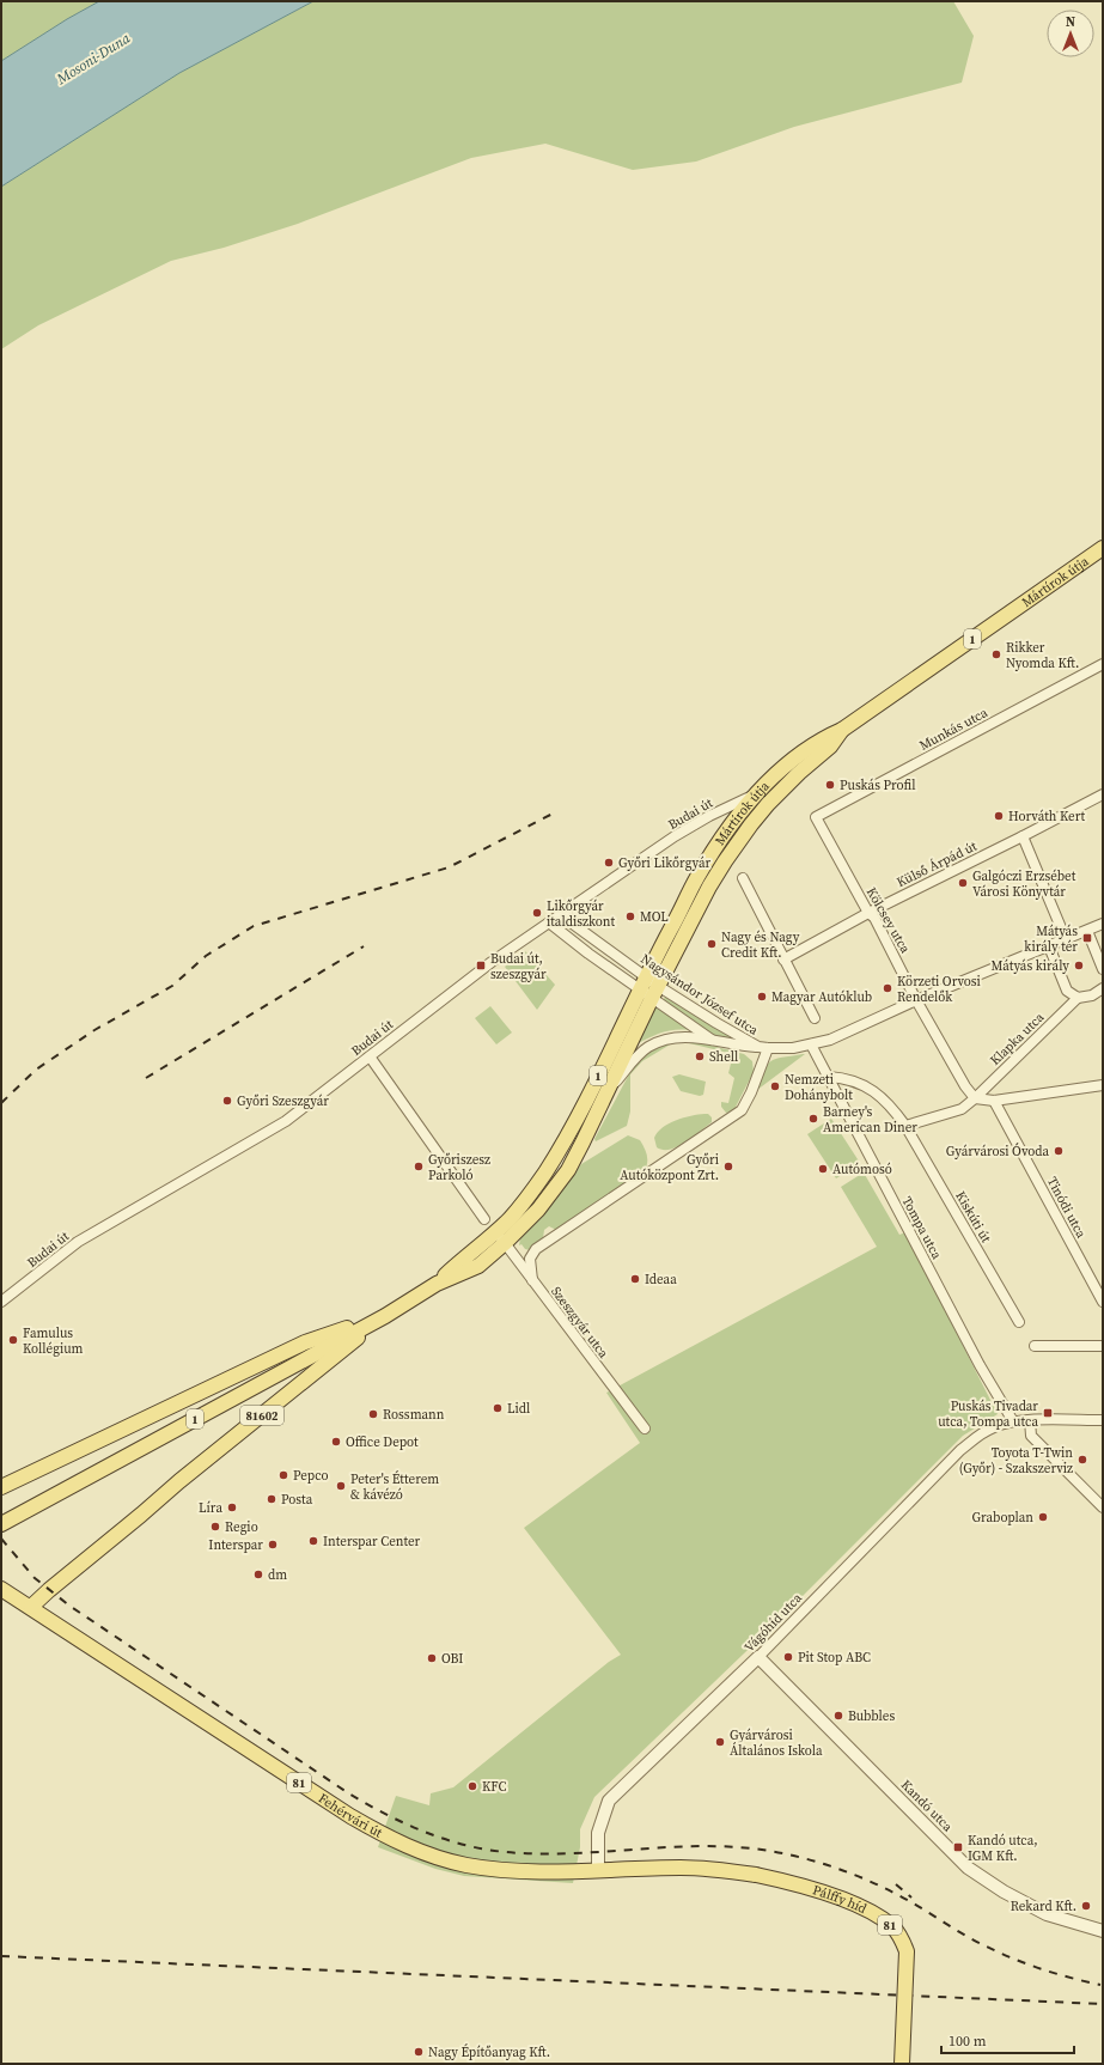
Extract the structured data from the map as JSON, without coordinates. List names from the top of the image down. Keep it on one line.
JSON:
{"streets":{"main road":["Mártírok útja","1","81602","81","Fehérvári út","Pálffy híd"],"street":["Munkás utca","Budai út","Külső Árpád út","Kölcsey utca","Nagysándor József utca","Klapka utca","Tinódi utca","Kiskúti út","Tompa utca","Szeszgyár utca","Vágóhíd utca","Kandó utca"]},"crossings":[["Mártírok útja","1"],["Mártírok útja","Budai út"],["Mártírok útja","Nagysándor József utca"],["1","Nagysándor József utca"],["1","Szeszgyár utca"],["1","81602"],["Munkás utca","Kölcsey utca"],["Budai út","Nagysándor József utca"],["Külső Árpád út","Kölcsey utca"],["Kölcsey utca","Nagysándor József utca"],["Kölcsey utca","Klapka utca"],["Nagysándor József utca","Tompa utca"],["Klapka utca","Kiskúti út"],["Kiskúti út","Tompa utca"],["Tompa utca","Vágóhíd utca"],["81602","Fehérvári út"],["Vágóhíd utca","Kandó utca"],["Vágóhíd utca","Fehérvári út"],["Fehérvári út","Pálffy híd"]],"water":["Mosoni-Duna"],"places":{"other":["Rikker Nyomda Kft.","Puskás Profil","Horváth Kert","Győri Likőrgyár","Galgóczi Erzsébet Városi Könyvtár","Likőrgyár italdiszkont","MOL","Nagy és Nagy Credit Kft.","Mátyás király","Körzeti Orvosi Rendelők","Magyar Autóklub","Shell","Nemzeti Dohánybolt","Győri Szeszgyár","Barney's American Diner","Gyárvárosi Óvoda","Győriszesz Parkoló","Győri Autóközpont Zrt.","Autómosó","Ideaa","Famulus Kollégium","Lidl","Rossmann","Office Depot","Toyota T-Twin (Győr) - Szakszerviz","Pepco","Peter's Étterem & kávézó","Posta","Líra","Graboplan","Regio","Interspar Center","Interspar","dm","Pit Stop ABC","OBI","Bubbles","Gyárvárosi Általános Iskola","KFC","Rekard Kft.","Nagy Építőanyag Kft."],"transit":["Mátyás király tér","Budai út, szeszgyár","Puskás Tivadar utca, Tompa utca","Kandó utca, IGM Kft."]},"scale_bar":"100 m","north":"top"}
